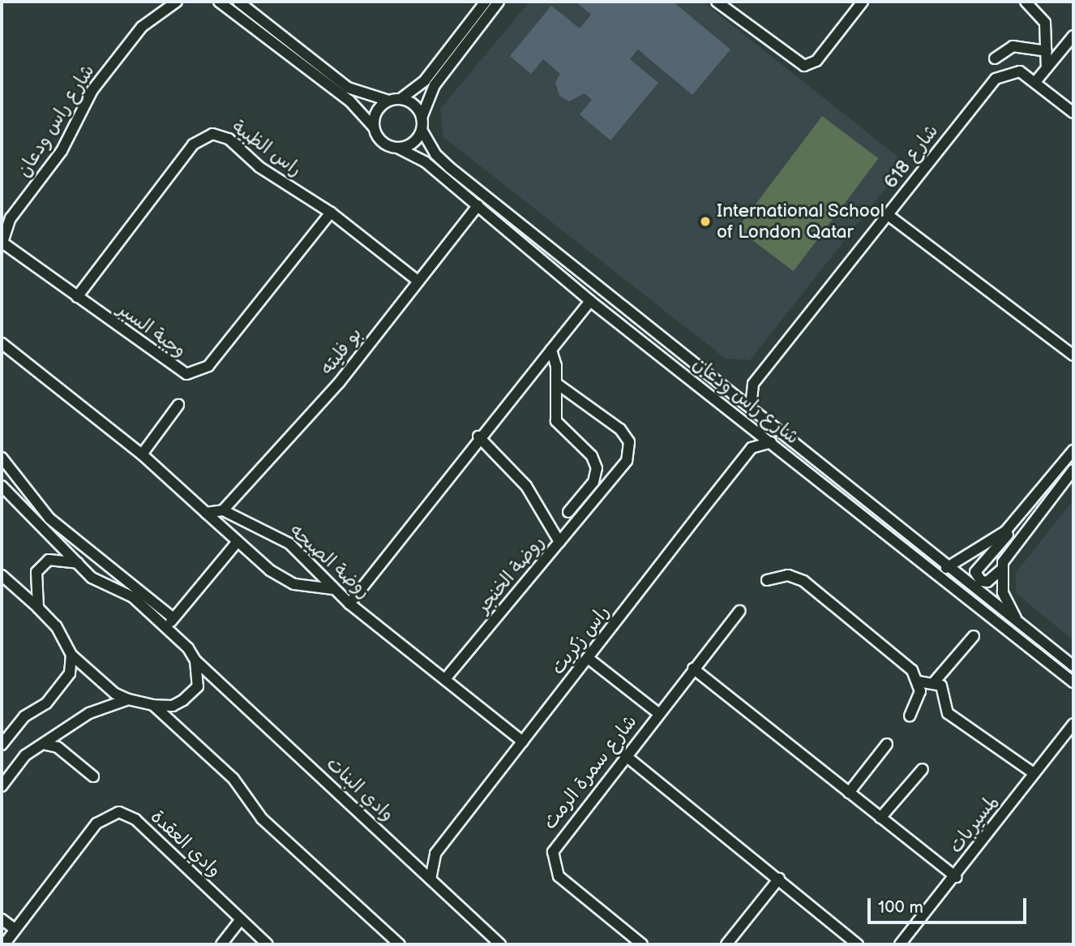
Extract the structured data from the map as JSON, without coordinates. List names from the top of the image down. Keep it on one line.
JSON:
{"streets":{"street":["شارع راس ودعان","راس الظبية","شارع 618","وجبة السبر","بو فليته","روضة الصيحه","روضة الخنجر","راس زكريت","شارع سمرة الرمث","وادي البنات","لمسيربات","وادي العقدة"]},"crossings":[["شارع راس ودعان","وجبة السبر"],["شارع راس ودعان","بو فليته"],["راس الظبية","وجبة السبر"],["راس الظبية","بو فليته"],["بو فليته","روضة الصيحه"],["روضة الصيحه","روضة الخنجر"],["روضة الصيحه","راس زكريت"],["راس زكريت","وادي البنات"]],"places":["International School of London Qatar"],"scale_bar":"100 m"}
